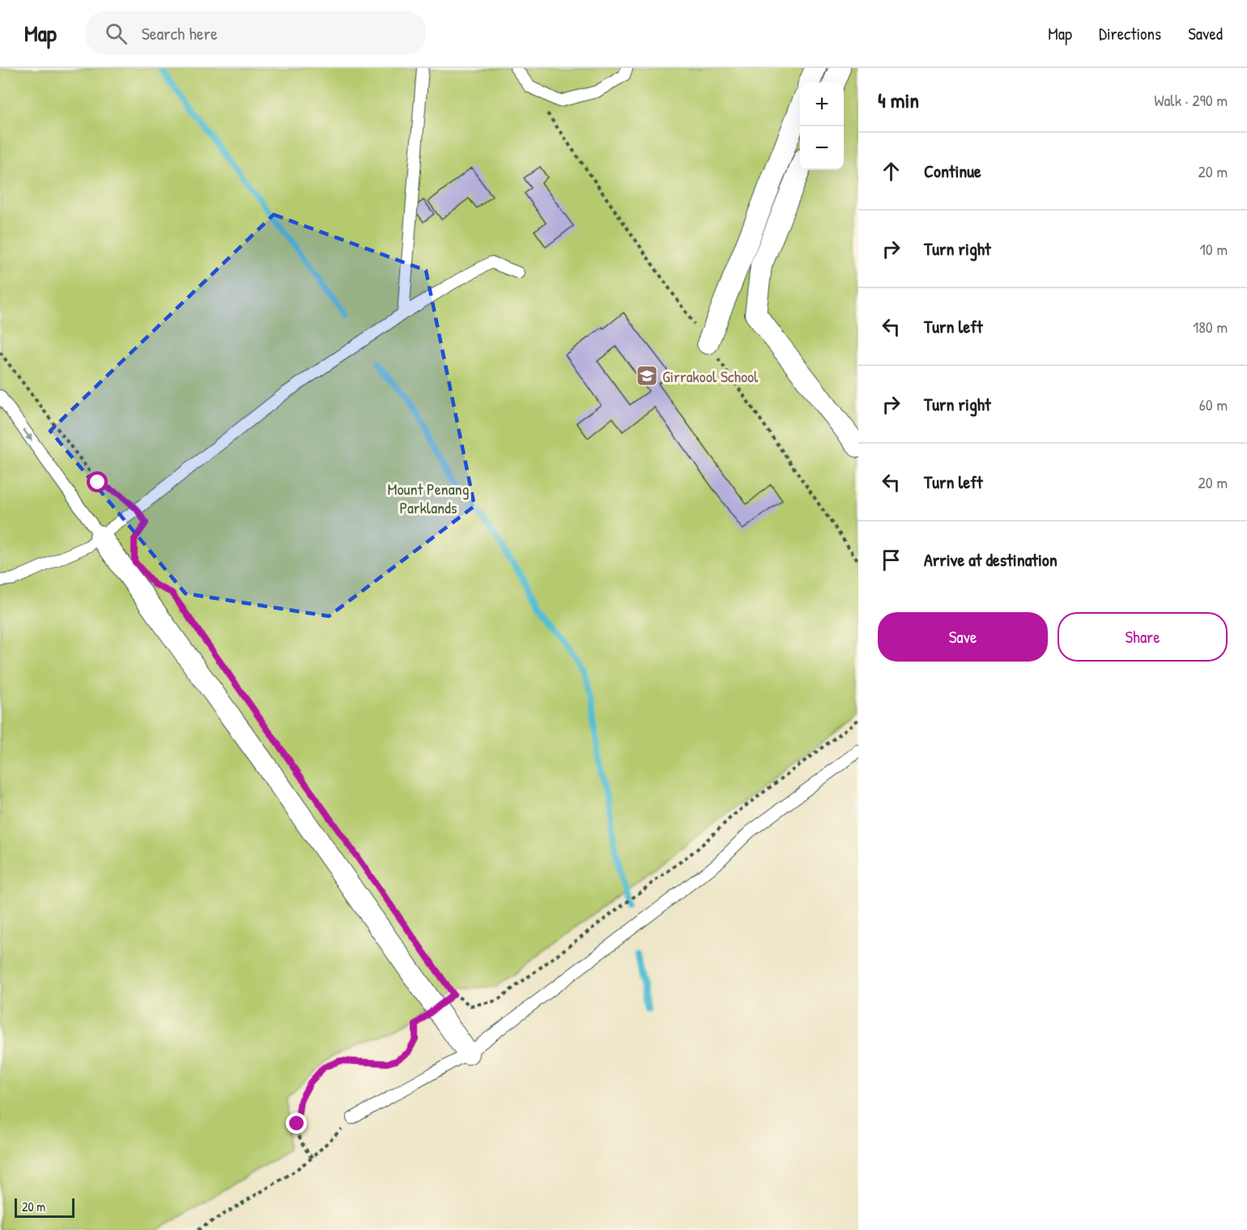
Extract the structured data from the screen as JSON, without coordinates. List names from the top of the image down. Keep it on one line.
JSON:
{"parks":["Mount Penang Parklands"],"places":{"school or university":["Girrakool School"]},"scale_bar":"20 m","page":{"header":"Map","search":"Search here","nav":["Map","Directions","Saved"],"heading":["4 min","Walk · 290 m"],"map_buttons":["+","−"],"list":[["Continue","20 m"],["Turn right","10 m"],["Turn left","180 m"],["Turn right","60 m"],["Turn left","20 m"],"Arrive at destination"],"buttons":["Save","Share"],"scale":"20 m"}}
